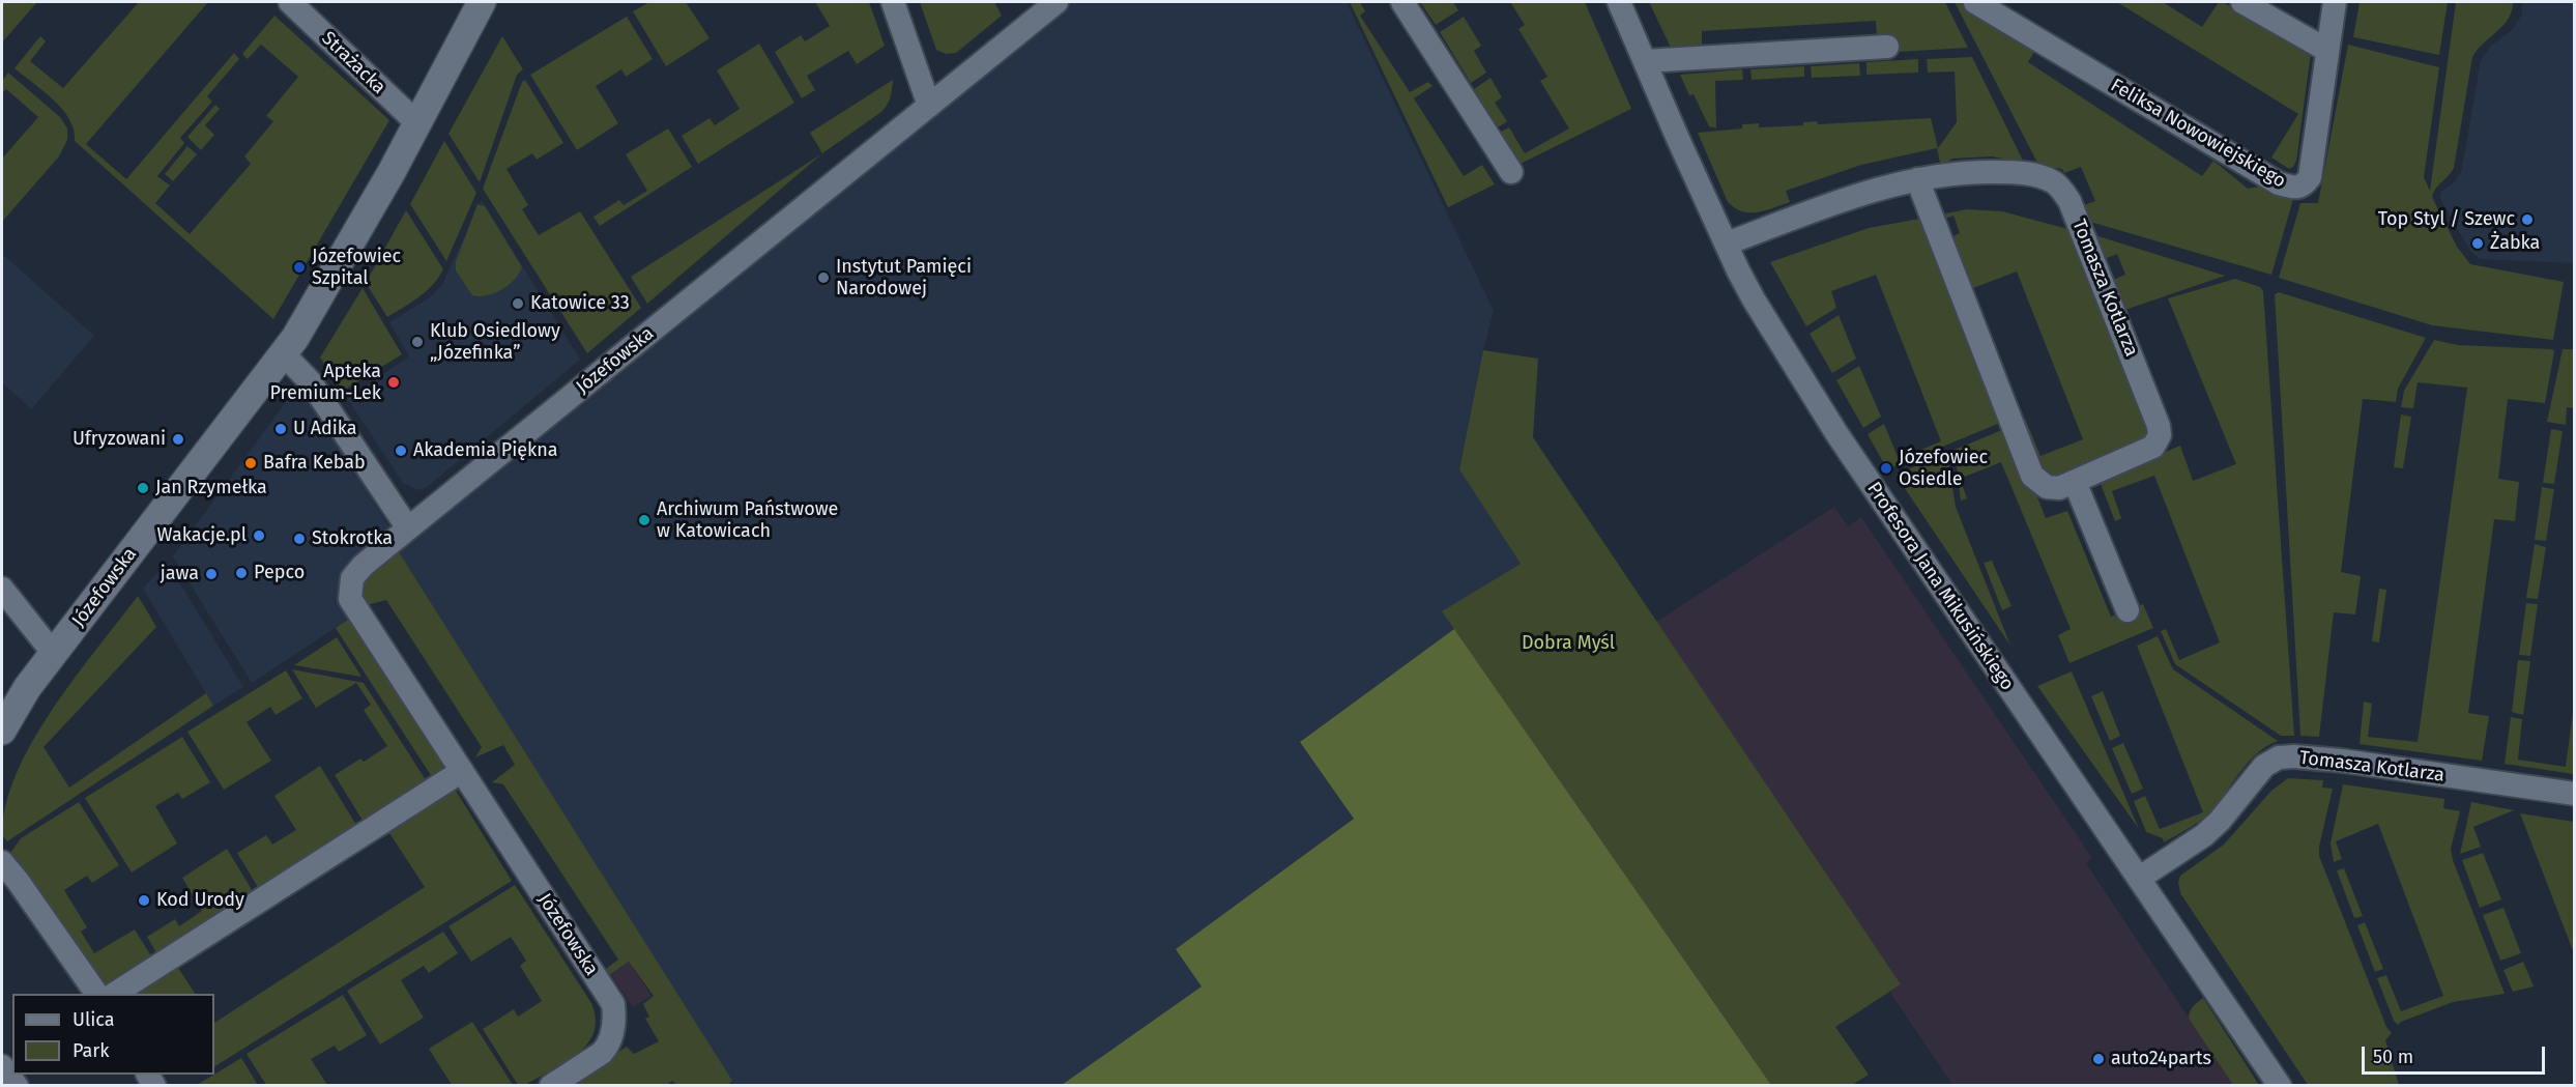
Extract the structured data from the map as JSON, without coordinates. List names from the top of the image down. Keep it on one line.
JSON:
{"streets":{"street":["Strażacka","Feliksa Nowowiejskiego","Tomasza Kotlarza","Józefowska","Profesora Jana Mikusińskiego"]},"crossings":[["Strażacka","Józefowska"],["Tomasza Kotlarza","Profesora Jana Mikusińskiego"]],"parks":["Dobra Myśl"],"places":["Top Styl / Szewc","Żabka","Józefowiec Szpital","Instytut Pamięci Narodowej","Katowice 33","Klub Osiedlowy „Józefinka”","Apteka Premium-Lek","U Adika","Ufryzowani","Akademia Piękna","Bafra Kebab","Józefowiec Osiedle","Jan Rzymełka","Archiwum Państwowe w Katowicach","Wakacje.pl","Stokrotka","Pepco","jawa","Kod Urody","auto24parts"],"legend":["Ulica","Park"],"scale_bar":"50 m"}
